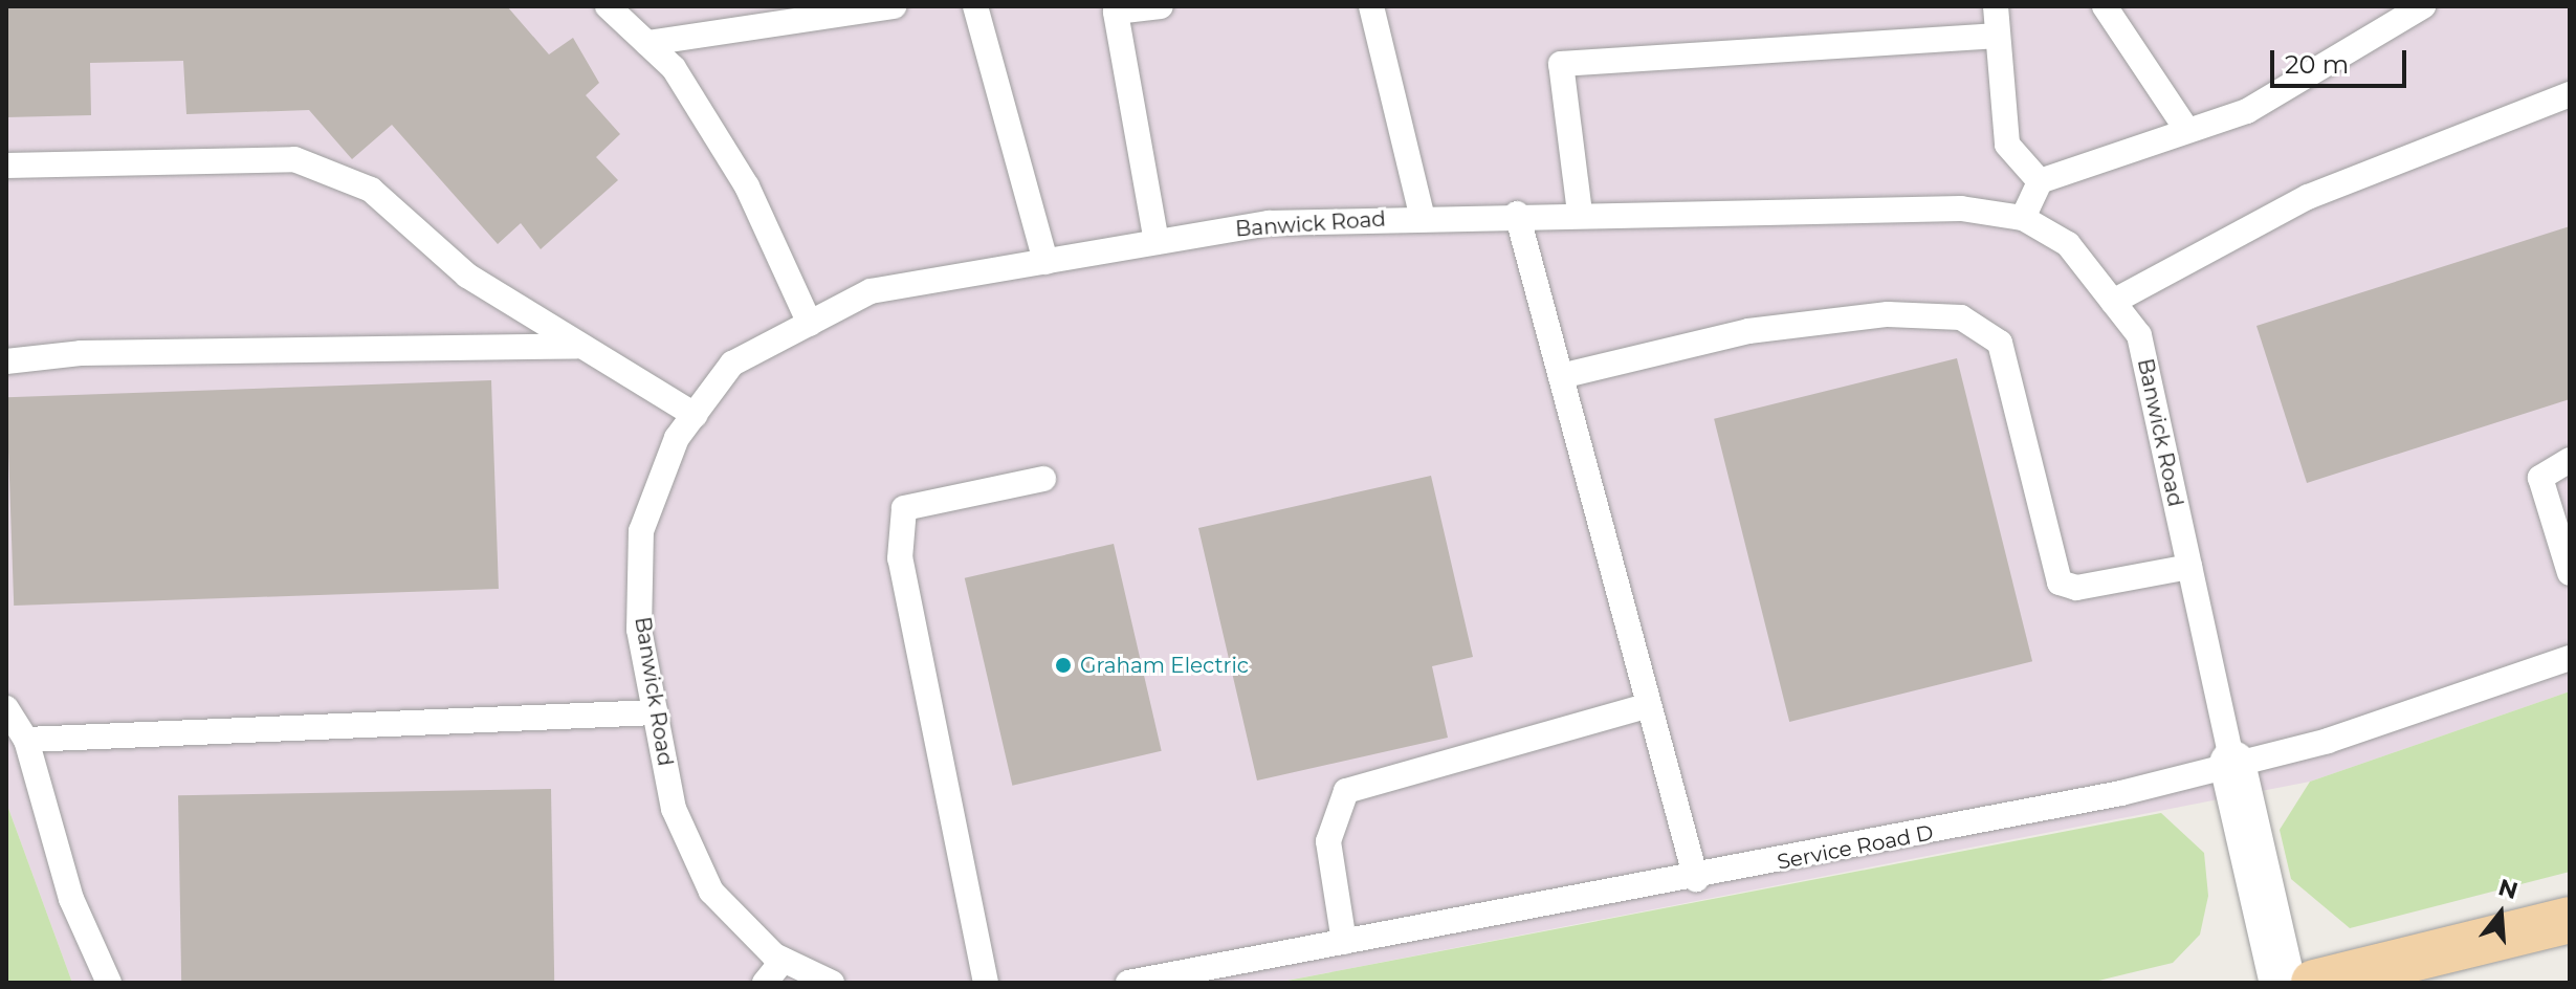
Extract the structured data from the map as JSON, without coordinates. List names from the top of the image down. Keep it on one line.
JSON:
{"streets":{"lane":["Banwick Road","Service Road D"]},"crossings":[["Banwick Road","Service Road D"]],"places":["Graham Electric"],"scale_bar":"20 m","north":"top"}
